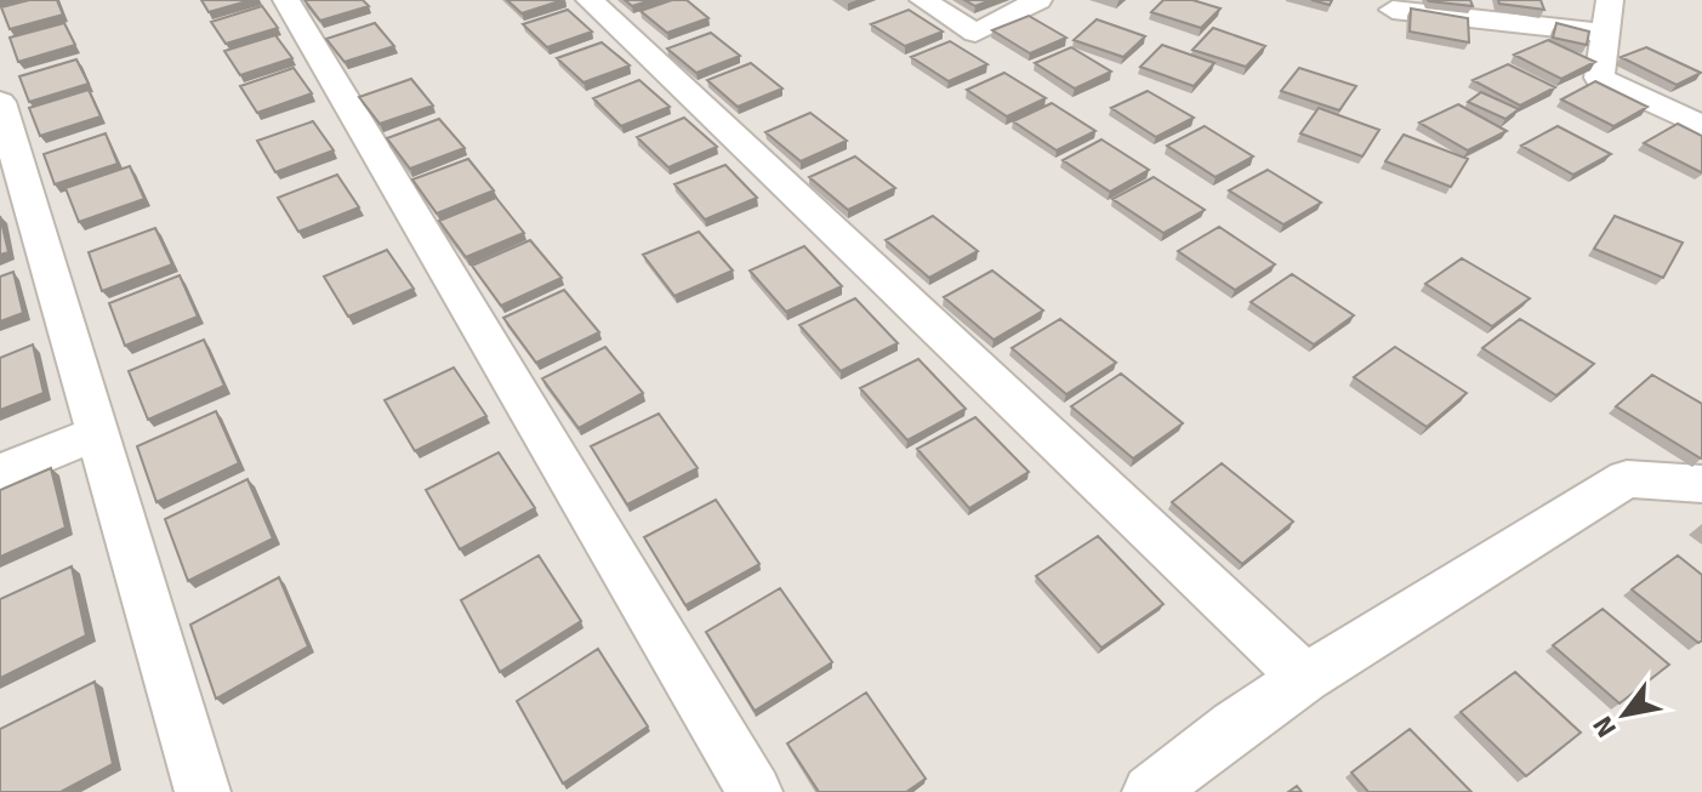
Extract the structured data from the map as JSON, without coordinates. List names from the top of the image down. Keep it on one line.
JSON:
{"north":"bottom left"}
